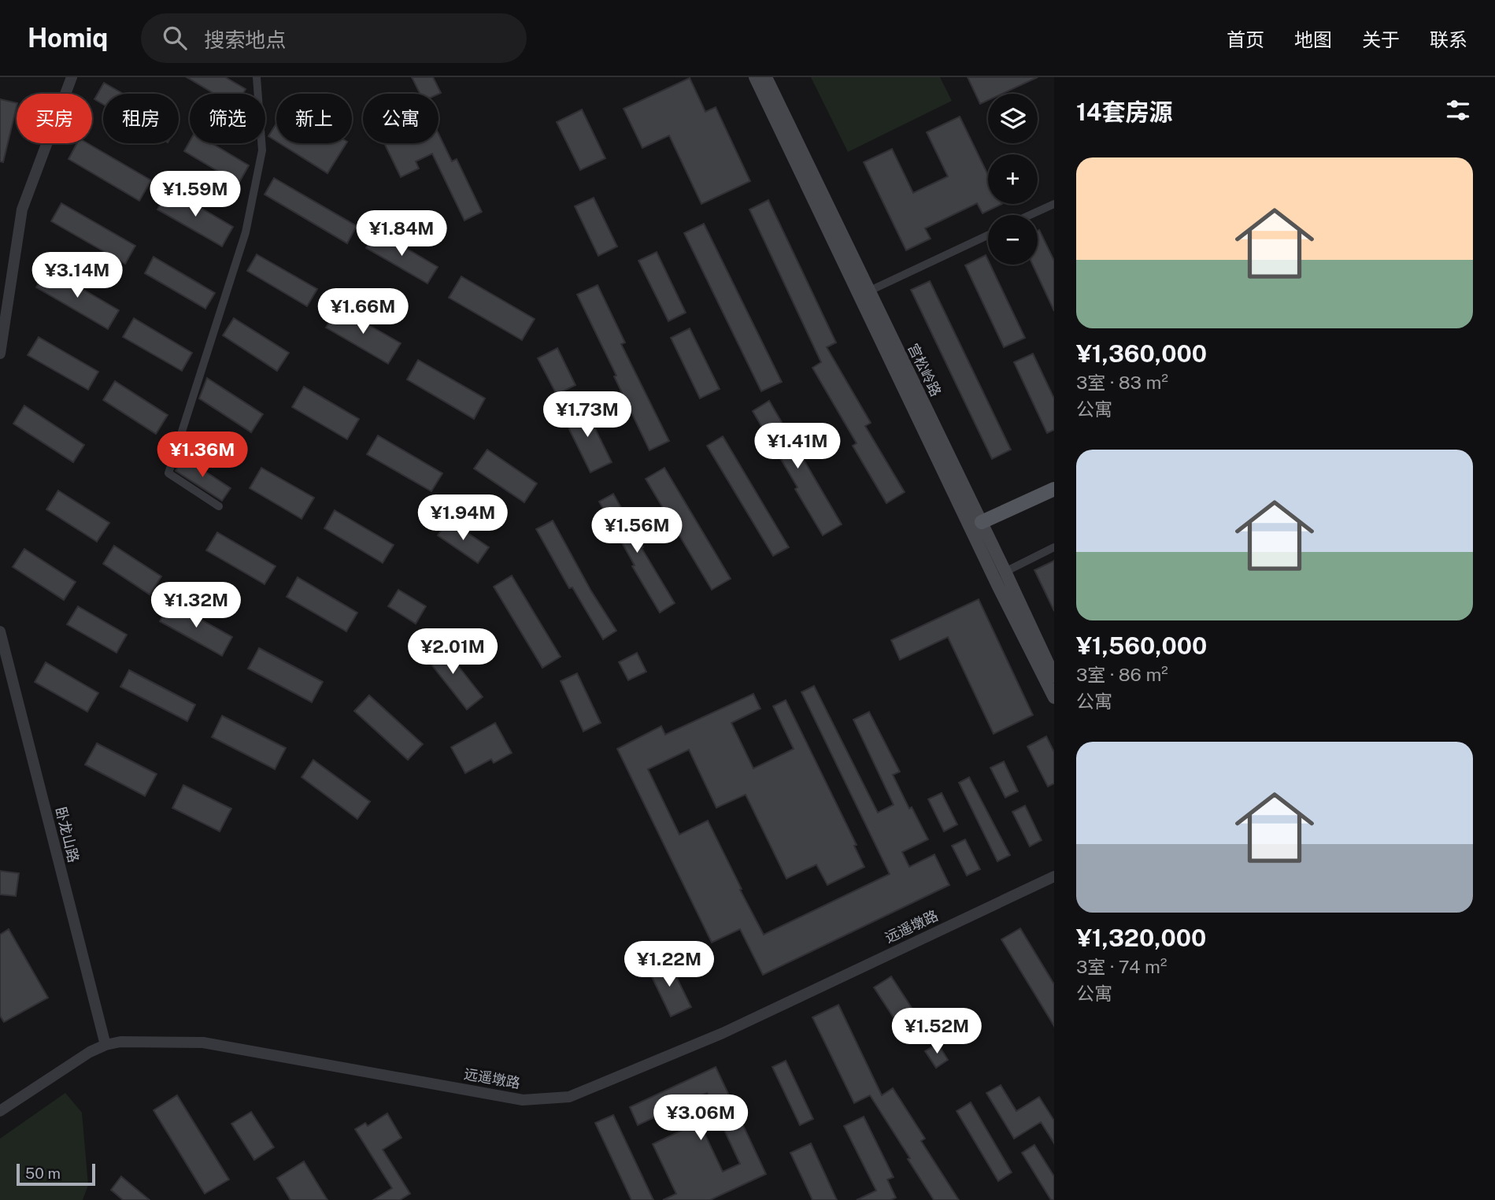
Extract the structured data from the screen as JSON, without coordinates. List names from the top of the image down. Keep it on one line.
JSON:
{"streets":{"main road":["宫松岭路"],"street":["卧龙山路","远遥墩路"]},"crossings":[["卧龙山路","远遥墩路"]],"scale_bar":"50 m","page":{"header":"Homiq","search":"搜索地点","nav":["首页","地图","关于","联系"],"heading":"14套房源","map_buttons":["+","−"],"chip":["买房","租房","筛选","新上","公寓"],"list":[{"name":"¥1,360,000","note":"3室 · 83 m² · 公寓"},{"name":"¥1,560,000","note":"3室 · 86 m² · 公寓"},{"name":"¥1,320,000","note":"3室 · 74 m² · 公寓"}],"price":["¥1.59M","¥1.84M","¥3.14M","¥1.66M","¥1.73M","¥1.41M","¥1.36M","¥1.94M","¥1.56M","¥1.32M","¥2.01M","¥1.22M","¥1.52M","¥3.06M"],"scale":"50 m"}}
